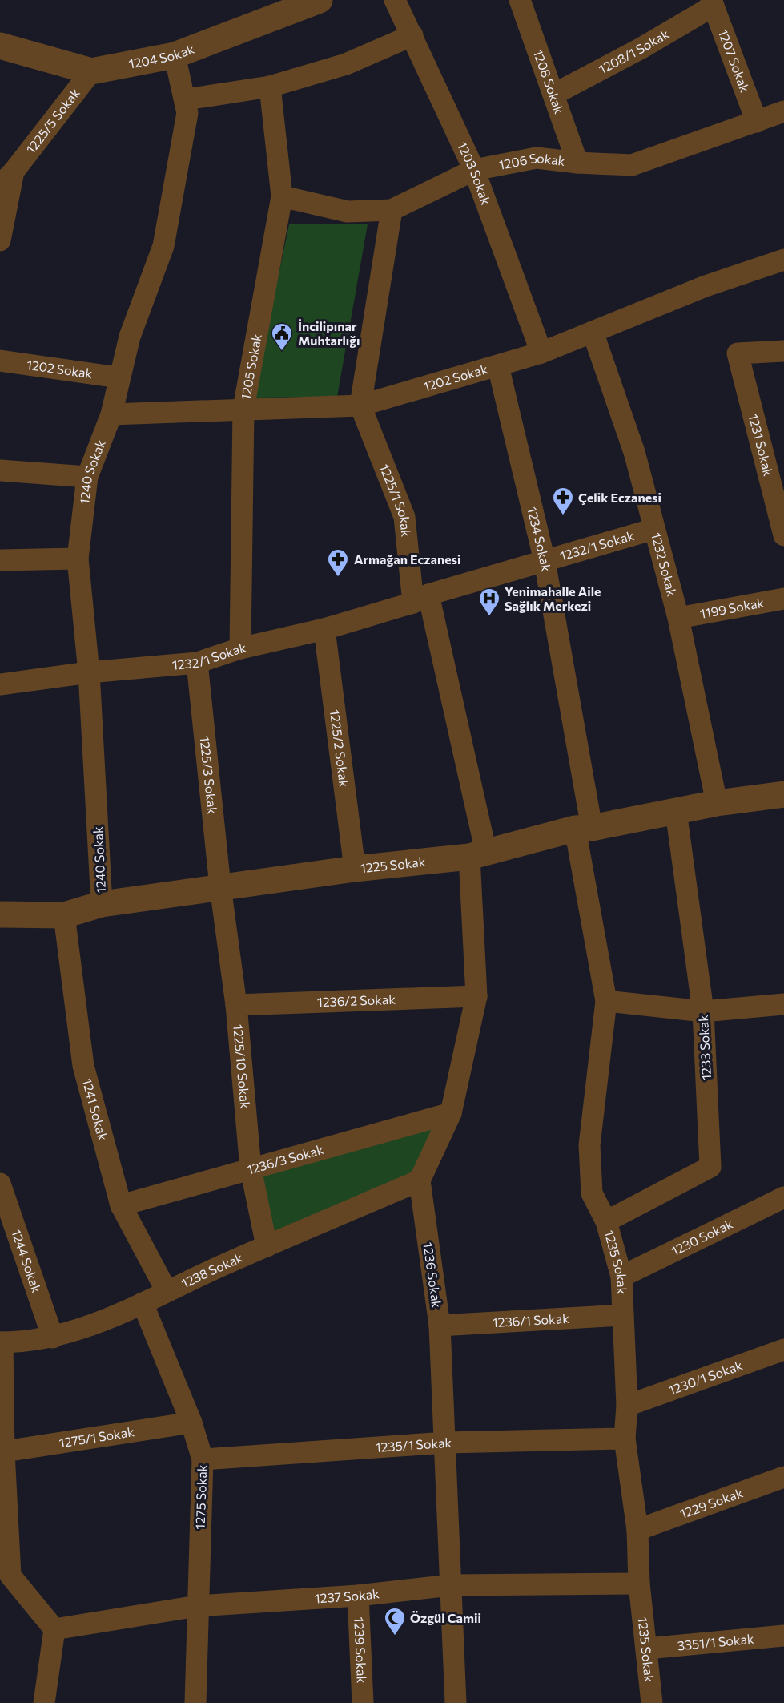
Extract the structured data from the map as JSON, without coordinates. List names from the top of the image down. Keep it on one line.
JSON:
{"streets":{"street":["1208/1 Sokak","1204 Sokak","1207 Sokak","1208 Sokak","1225/5 Sokak","1206 Sokak","1203 Sokak","1205 Sokak","1202 Sokak","1231 Sokak","1240 Sokak","1225/1 Sokak","1234 Sokak","1232/1 Sokak","1232 Sokak","1199 Sokak","1225/2 Sokak","1225/3 Sokak","1225 Sokak","1236/2 Sokak","1233 Sokak","1225/10 Sokak","1241 Sokak","1236/3 Sokak","1230 Sokak","1244 Sokak","1235 Sokak","1238 Sokak","1236 Sokak","1236/1 Sokak","1230/1 Sokak","1275/1 Sokak","1235/1 Sokak","1275 Sokak","1229 Sokak","1237 Sokak","3351/1 Sokak","1239 Sokak"]},"crossings":[["1208/1 Sokak","1207 Sokak"],["1208/1 Sokak","1208 Sokak"],["1204 Sokak","1225/5 Sokak"],["1204 Sokak","1240 Sokak"],["1207 Sokak","1206 Sokak"],["1208 Sokak","1206 Sokak"],["1206 Sokak","1203 Sokak"],["1206 Sokak","1205 Sokak"],["1203 Sokak","1202 Sokak"],["1205 Sokak","1202 Sokak"],["1205 Sokak","1232/1 Sokak"],["1202 Sokak","1240 Sokak"],["1202 Sokak","1225/1 Sokak"],["1202 Sokak","1234 Sokak"],["1202 Sokak","1232 Sokak"],["1240 Sokak","1232/1 Sokak"],["1240 Sokak","1225 Sokak"],["1225/1 Sokak","1232/1 Sokak"],["1225/1 Sokak","1225 Sokak"],["1234 Sokak","1232/1 Sokak"],["1234 Sokak","1225 Sokak"],["1234 Sokak","1235 Sokak"],["1232/1 Sokak","1232 Sokak"],["1232/1 Sokak","1225/2 Sokak"],["1232/1 Sokak","1225/3 Sokak"],["1232 Sokak","1199 Sokak"],["1232 Sokak","1225 Sokak"],["1225/2 Sokak","1225 Sokak"],["1225/3 Sokak","1225 Sokak"],["1225/3 Sokak","1225/10 Sokak"],["1225 Sokak","1233 Sokak"],["1225 Sokak","1225/10 Sokak"],["1225 Sokak","1241 Sokak"],["1225 Sokak","1235 Sokak"],["1236/2 Sokak","1225/10 Sokak"],["1233 Sokak","1235 Sokak"],["1225/10 Sokak","1236/3 Sokak"],["1225/10 Sokak","1238 Sokak"],["1241 Sokak","1236/3 Sokak"],["1241 Sokak","1238 Sokak"],["1230 Sokak","1235 Sokak"],["1244 Sokak","1238 Sokak"],["1235 Sokak","1236/1 Sokak"],["1235 Sokak","1230/1 Sokak"],["1235 Sokak","1235/1 Sokak"],["1235 Sokak","1229 Sokak"],["1235 Sokak","1237 Sokak"],["1235 Sokak","3351/1 Sokak"],["1238 Sokak","1236 Sokak"],["1238 Sokak","1275 Sokak"],["1236 Sokak","1236/1 Sokak"],["1236 Sokak","1235/1 Sokak"],["1236 Sokak","1237 Sokak"],["1275/1 Sokak","1275 Sokak"],["1235/1 Sokak","1275 Sokak"],["1275 Sokak","1237 Sokak"],["1237 Sokak","1239 Sokak"]],"places":{"public building":["İncilipınar Muhtarlığı"],"pharmacy":["Çelik Eczanesi","Armağan Eczanesi"],"hospital":["Yenimahalle Aile Sağlık Merkezi"],"mosque":["Özgül Camii"]}}
